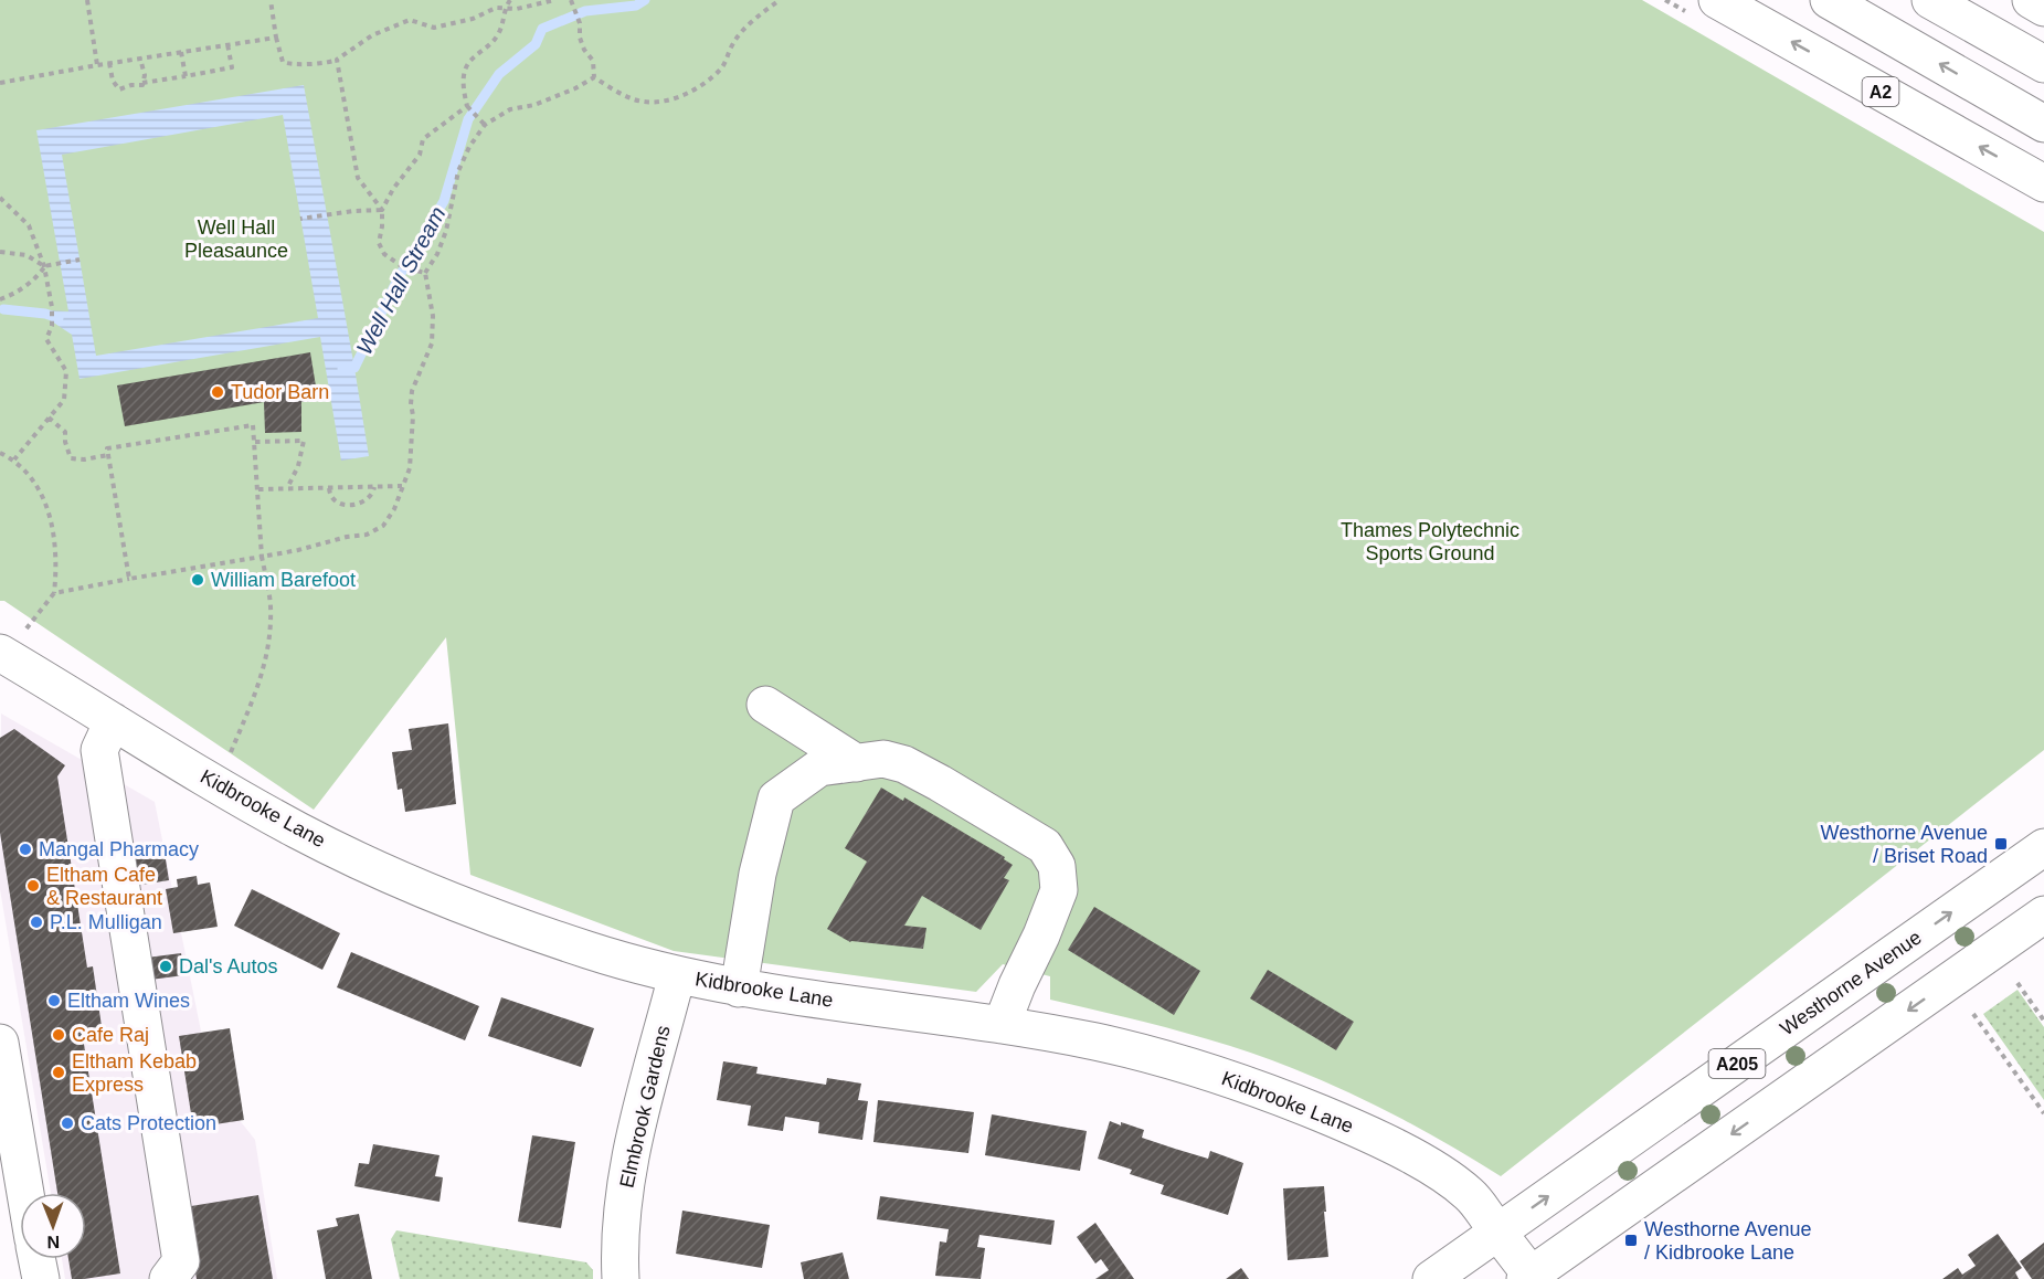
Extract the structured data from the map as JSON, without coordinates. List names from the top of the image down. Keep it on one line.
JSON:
{"streets":{"main road":["A2","Kidbrooke Lane","Westhorne Avenue","A205","Elmbrook Gardens"]},"crossings":[["Kidbrooke Lane","Westhorne Avenue"],["Kidbrooke Lane","A205"],["Kidbrooke Lane","Elmbrook Gardens"]],"water":["Well Hall Stream"],"parks":["Well Hall Pleasaunce","Thames Polytechnic Sports Ground"],"places":{"other":["Tudor Barn","William Barefoot","Mangal Pharmacy","Eltham Cafe & Restaurant","P.L. Mulligan","Dal's Autos","Eltham Wines","Cafe Raj","Eltham Kebab Express","Cats Protection"],"transit":["Westhorne Avenue / Briset Road","Westhorne Avenue / Kidbrooke Lane"]},"north":"bottom"}
